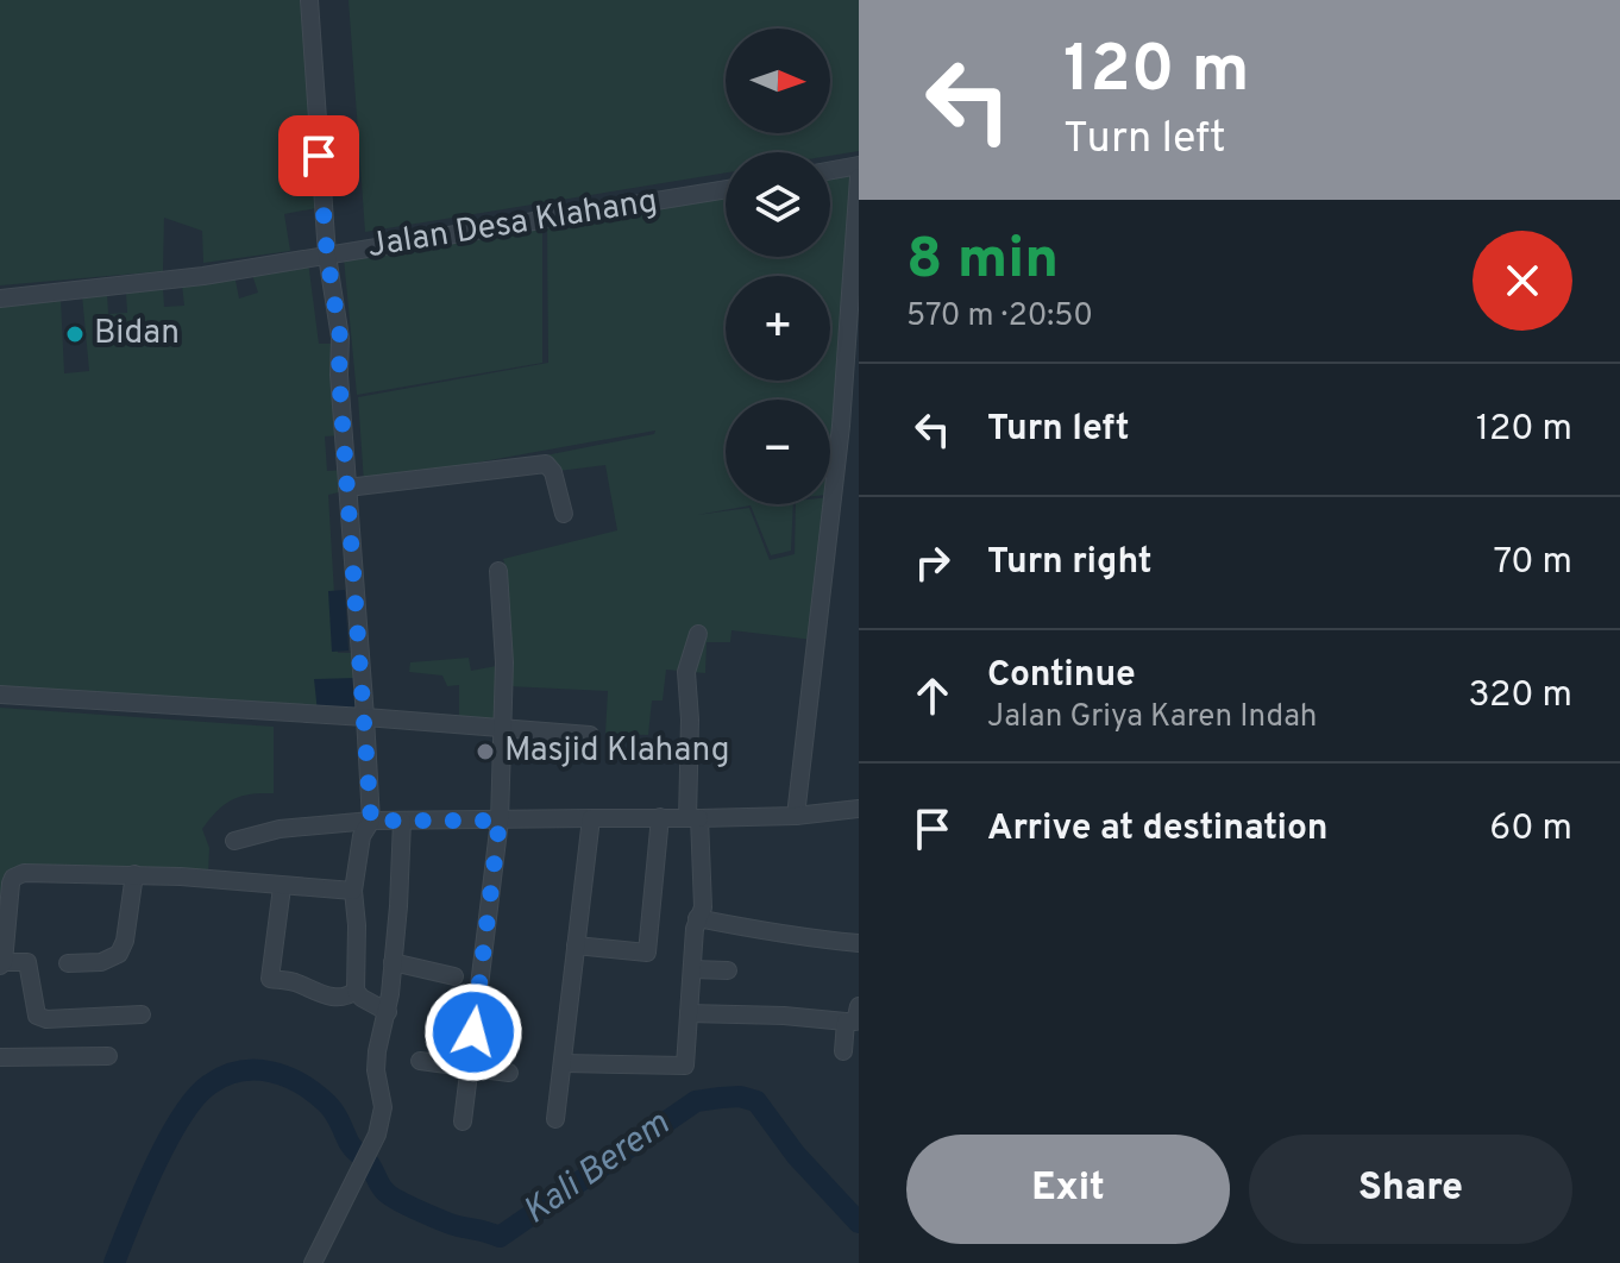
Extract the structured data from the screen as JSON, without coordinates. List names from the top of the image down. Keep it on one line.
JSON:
{"streets":{"street":["Jalan Desa Klahang"]},"water":["Kali Berem"],"places":["Bidan","Masjid Klahang"],"north":"right","page":{"turn":["120 m","Turn left"],"map_buttons":["+","−"],"heading":["8 min","570 m · 20:50"],"list":[{"name":"Turn left","value":"120 m"},{"name":"Turn right","value":"70 m"},{"name":"Continue","note":"Jalan Griya Karen Indah","value":"320 m"},{"name":"Arrive at destination","value":"60 m"}],"buttons":["Exit","Share"]}}
